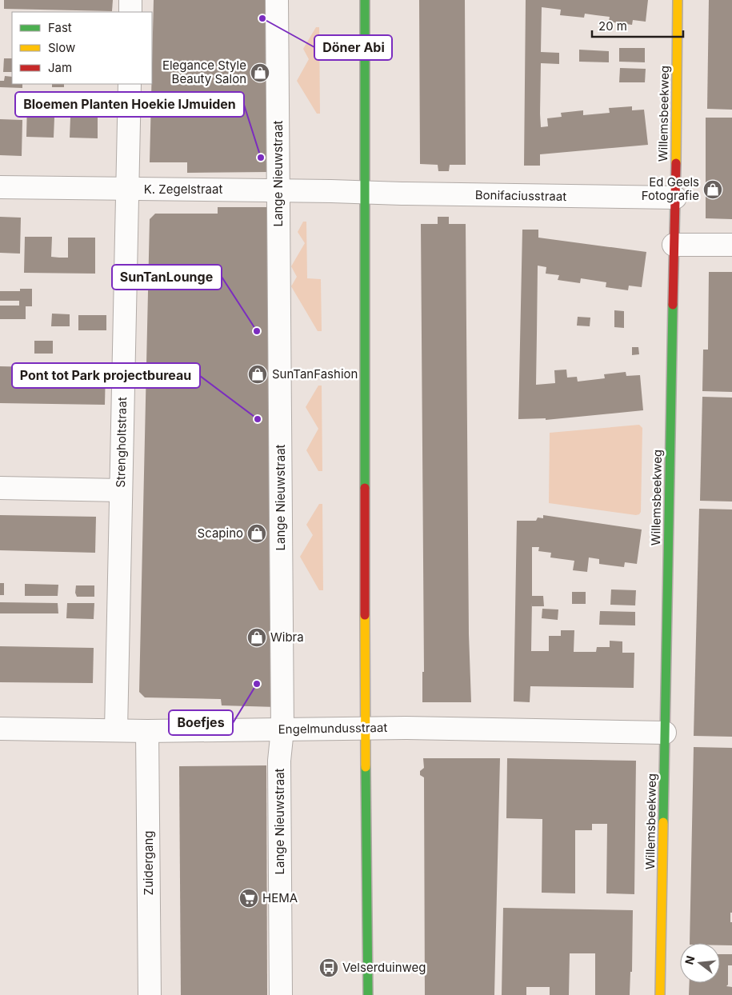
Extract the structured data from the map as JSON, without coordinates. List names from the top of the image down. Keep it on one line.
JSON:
{"streets":{"street":["Willemsbeekweg","Lange Nieuwstraat","K. Zegelstraat","Bonifaciusstraat","Strengholtstraat","Engelmundusstraat","Zuidergang"]},"crossings":[["Willemsbeekweg","Bonifaciusstraat"],["Willemsbeekweg","Engelmundusstraat"],["Lange Nieuwstraat","K. Zegelstraat"],["Lange Nieuwstraat","Engelmundusstraat"],["K. Zegelstraat","Bonifaciusstraat"],["K. Zegelstraat","Strengholtstraat"],["Strengholtstraat","Engelmundusstraat"],["Engelmundusstraat","Zuidergang"]],"places":{"other":["Döner Abi","Bloemen Planten Hoekie IJmuiden","SunTanLounge","Pont tot Park projectbureau","Boefjes"],"shop":["Elegance Style Beauty Salon","Ed Geels Fotografie","SunTanFashion","Scapino","Wibra"],"supermarket":["HEMA"],"bus stop":["Velserduinweg"]},"legend":["Fast","Slow","Jam"],"scale_bar":"20 m","north":"left"}
